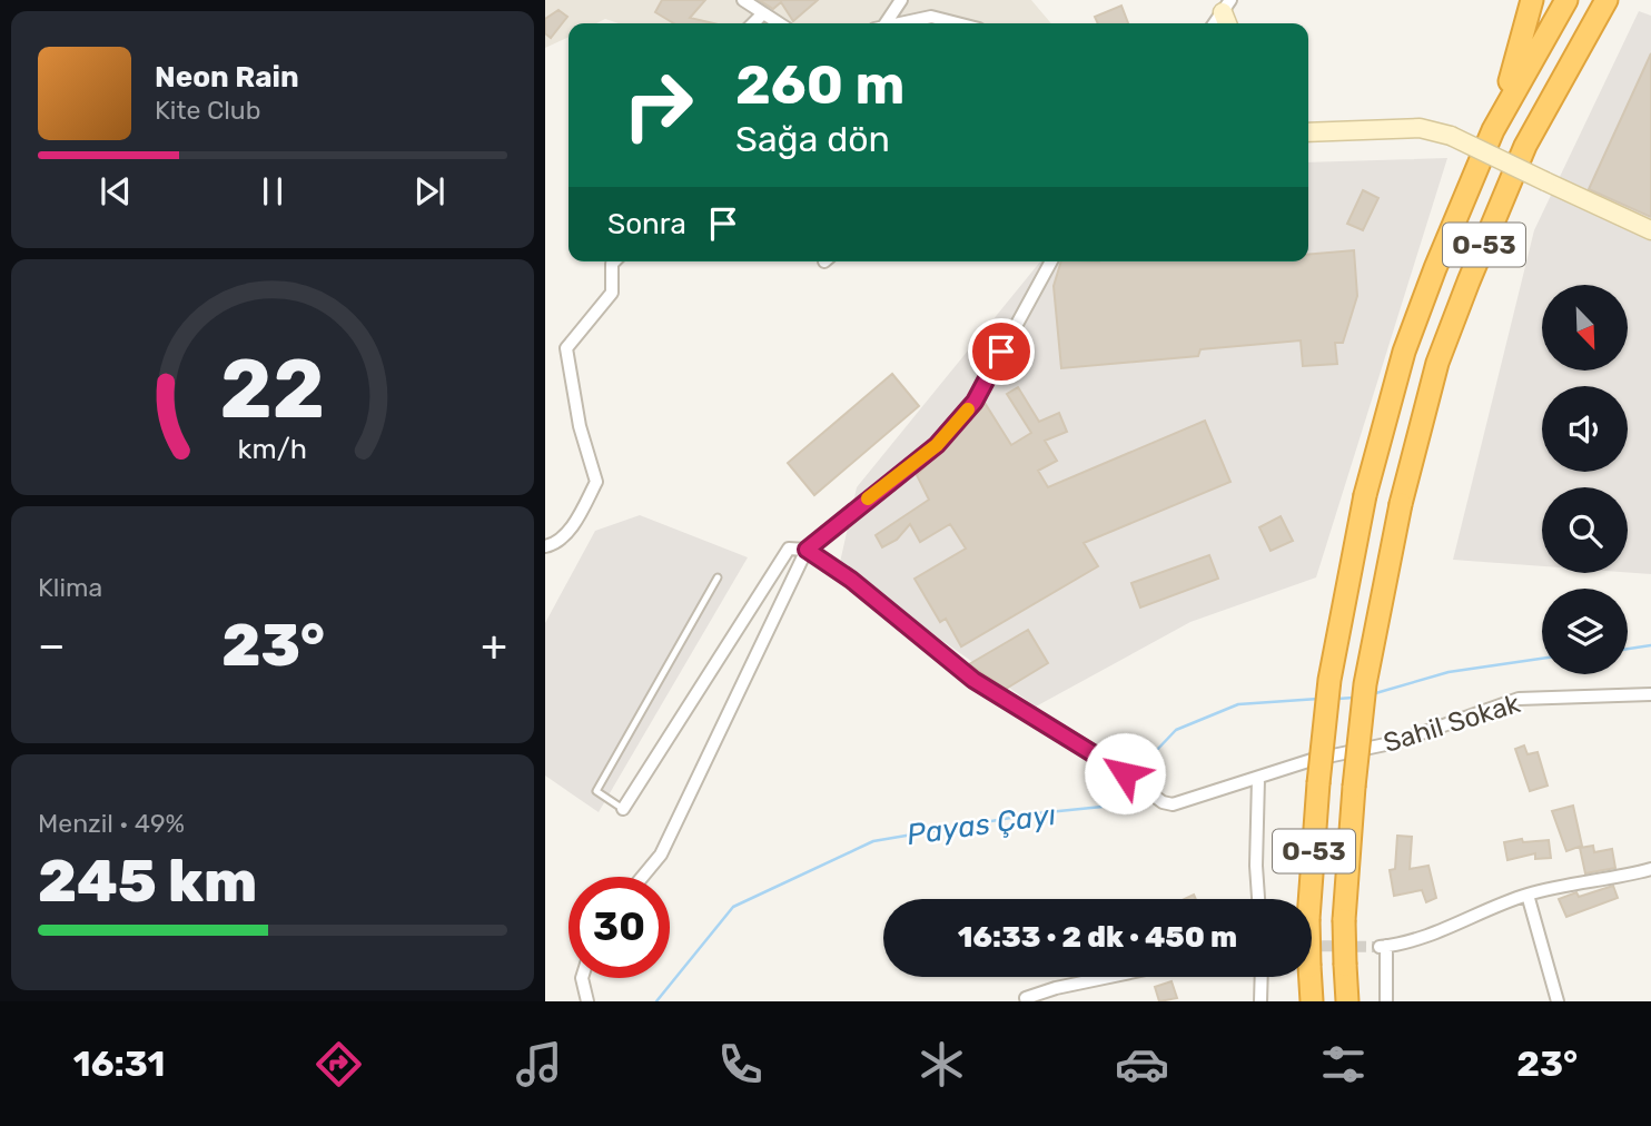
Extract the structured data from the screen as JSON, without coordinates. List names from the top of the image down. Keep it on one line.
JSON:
{"streets":{"highway":["O-53"],"street":["Sahil Sokak"]},"water":["Payas Çayı"],"north":"bottom right","page":{"turn":["260 m","Sağa dön"],"song":["Neon Rain","Kite Club"],"then":"Sonra","tile":["Klima",["Menzil · 49%","245 km"]],"heat":["−","23°","+"],"limit":"30","trip":"16:33 · 2 dk · 450 m","tabs":["16:31","23°"],"gauge":["22","km/h"]}}
